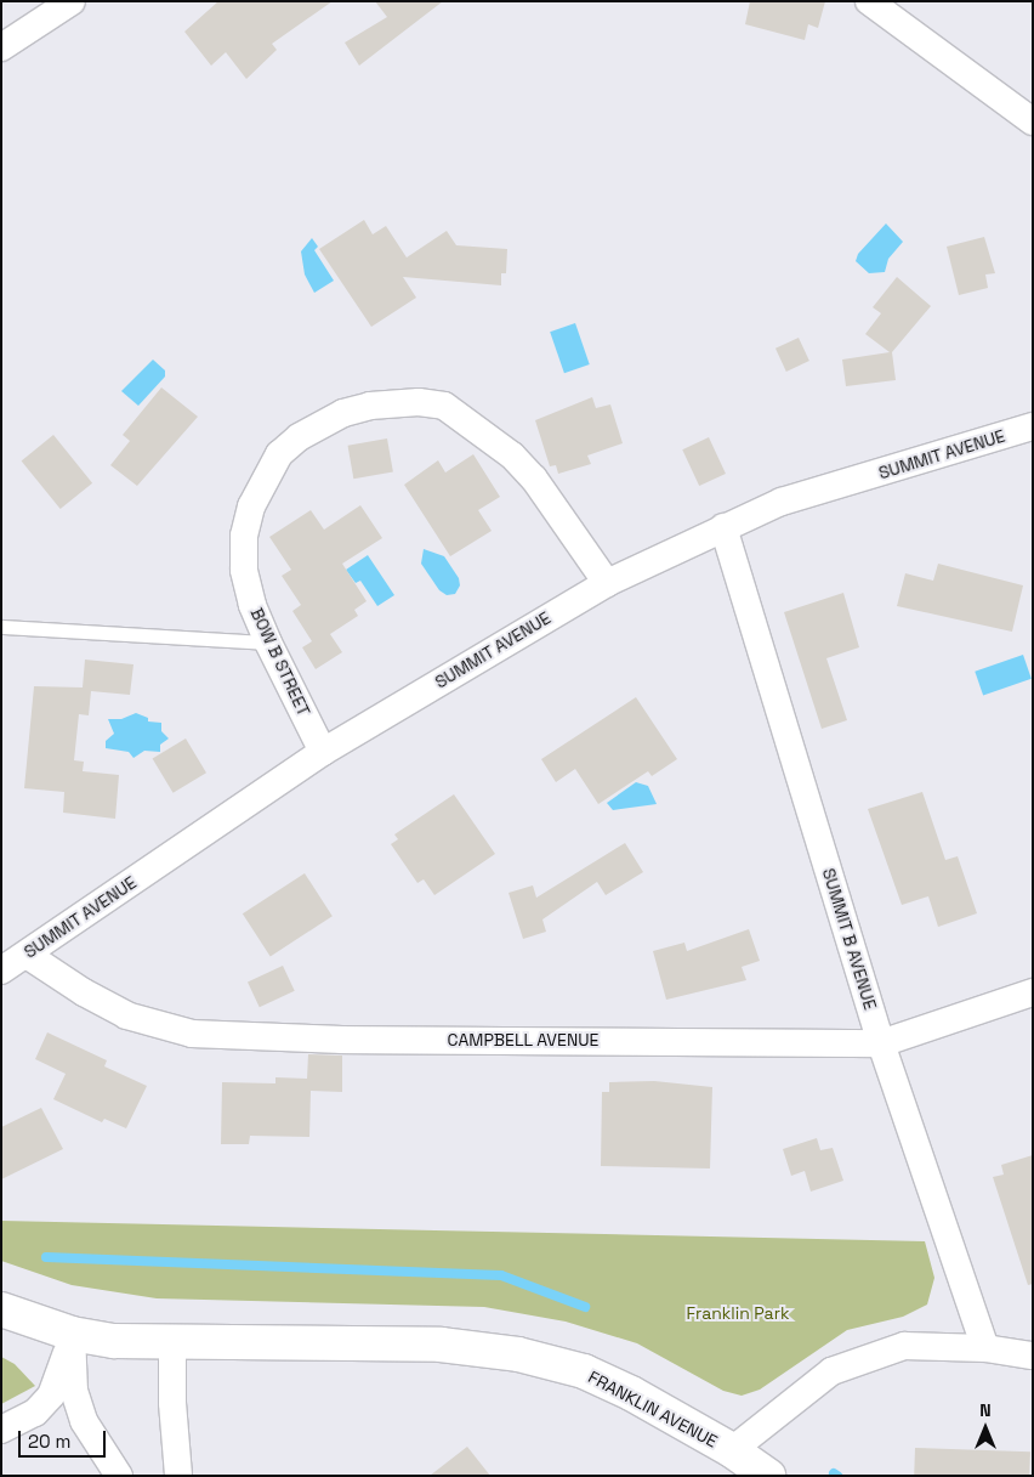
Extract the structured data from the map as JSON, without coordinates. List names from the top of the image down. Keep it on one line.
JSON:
{"streets":{"street":["SUMMIT AVENUE","BOW B STREET","SUMMIT B AVENUE","CAMPBELL AVENUE","FRANKLIN AVENUE"]},"crossings":[["SUMMIT AVENUE","BOW B STREET"],["SUMMIT AVENUE","SUMMIT B AVENUE"],["SUMMIT AVENUE","CAMPBELL AVENUE"],["SUMMIT B AVENUE","CAMPBELL AVENUE"],["SUMMIT B AVENUE","FRANKLIN AVENUE"]],"parks":["Franklin Park"],"scale_bar":"20 m","north":"top"}
